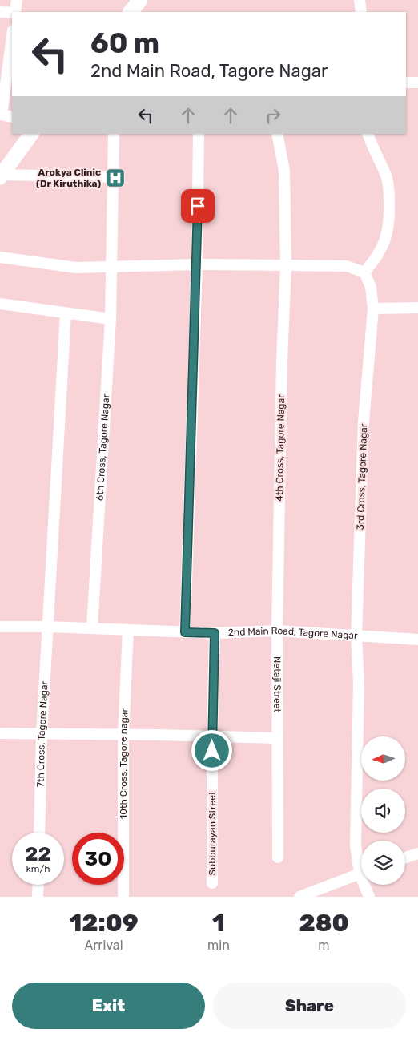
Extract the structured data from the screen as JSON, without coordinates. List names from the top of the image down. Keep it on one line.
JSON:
{"streets":{"street":["6th Cross, Tagore Nagar","4th Cross, Tagore Nagar","3rd Cross, Tagore Nagar","2nd Main Road, Tagore Nagar","Netaji Street","7th Cross, Tagore Nagar","10th Cross, Tagore nagar","Subburayan Street"]},"crossings":[["6th Cross, Tagore Nagar","2nd Main Road, Tagore Nagar"],["4th Cross, Tagore Nagar","2nd Main Road, Tagore Nagar"],["4th Cross, Tagore Nagar","Netaji Street"],["3rd Cross, Tagore Nagar","2nd Main Road, Tagore Nagar"],["2nd Main Road, Tagore Nagar","Netaji Street"],["2nd Main Road, Tagore Nagar","7th Cross, Tagore Nagar"],["2nd Main Road, Tagore Nagar","10th Cross, Tagore nagar"],["2nd Main Road, Tagore Nagar","Subburayan Street"]],"places":{"hospital":["Arokya Clinic (Dr Kiruthika)"]},"north":"left","page":{"turn":["60 m","2nd Main Road, Tagore Nagar"],"speed":"22 km/h","limit":"30","eta":["12:09","Arrival","1","min","280","m"],"buttons":["Exit","Share"]}}
